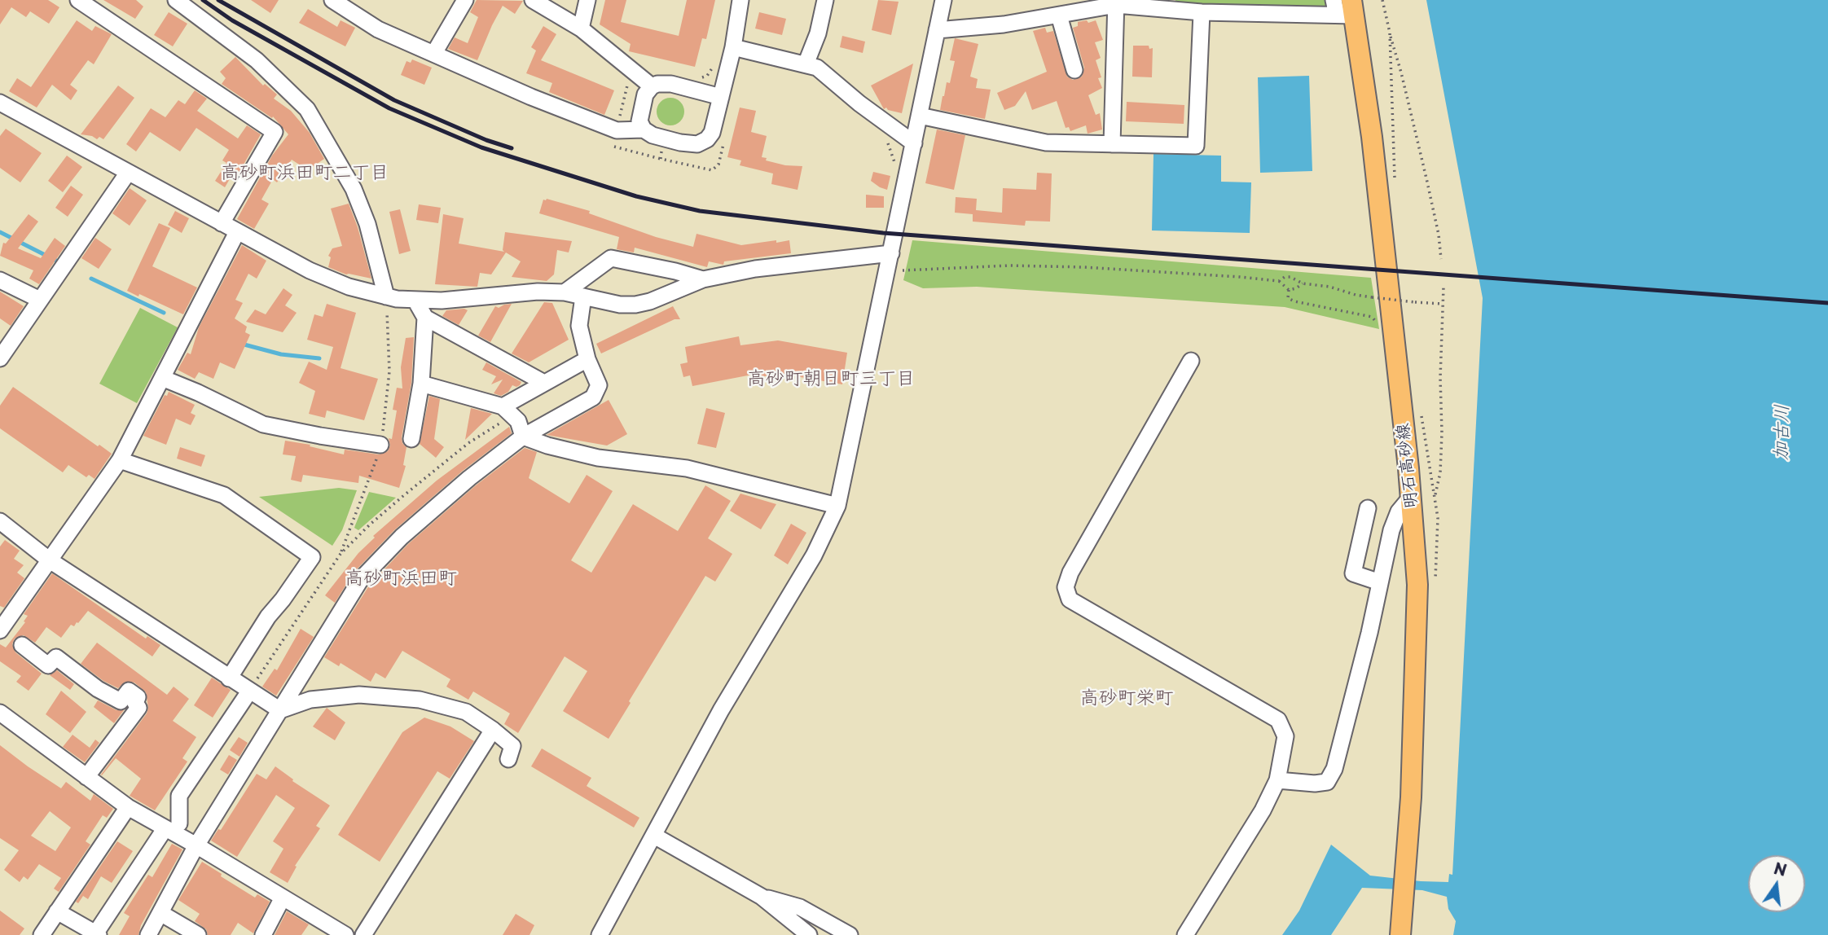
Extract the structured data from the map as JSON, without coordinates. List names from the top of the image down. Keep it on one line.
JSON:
{"streets":{"main road":["明石高砂線"]},"districts":["高砂町浜田町二丁目","高砂町朝日町三丁目","高砂町浜田町","高砂町栄町"],"water":["加古川"],"north":"top"}
